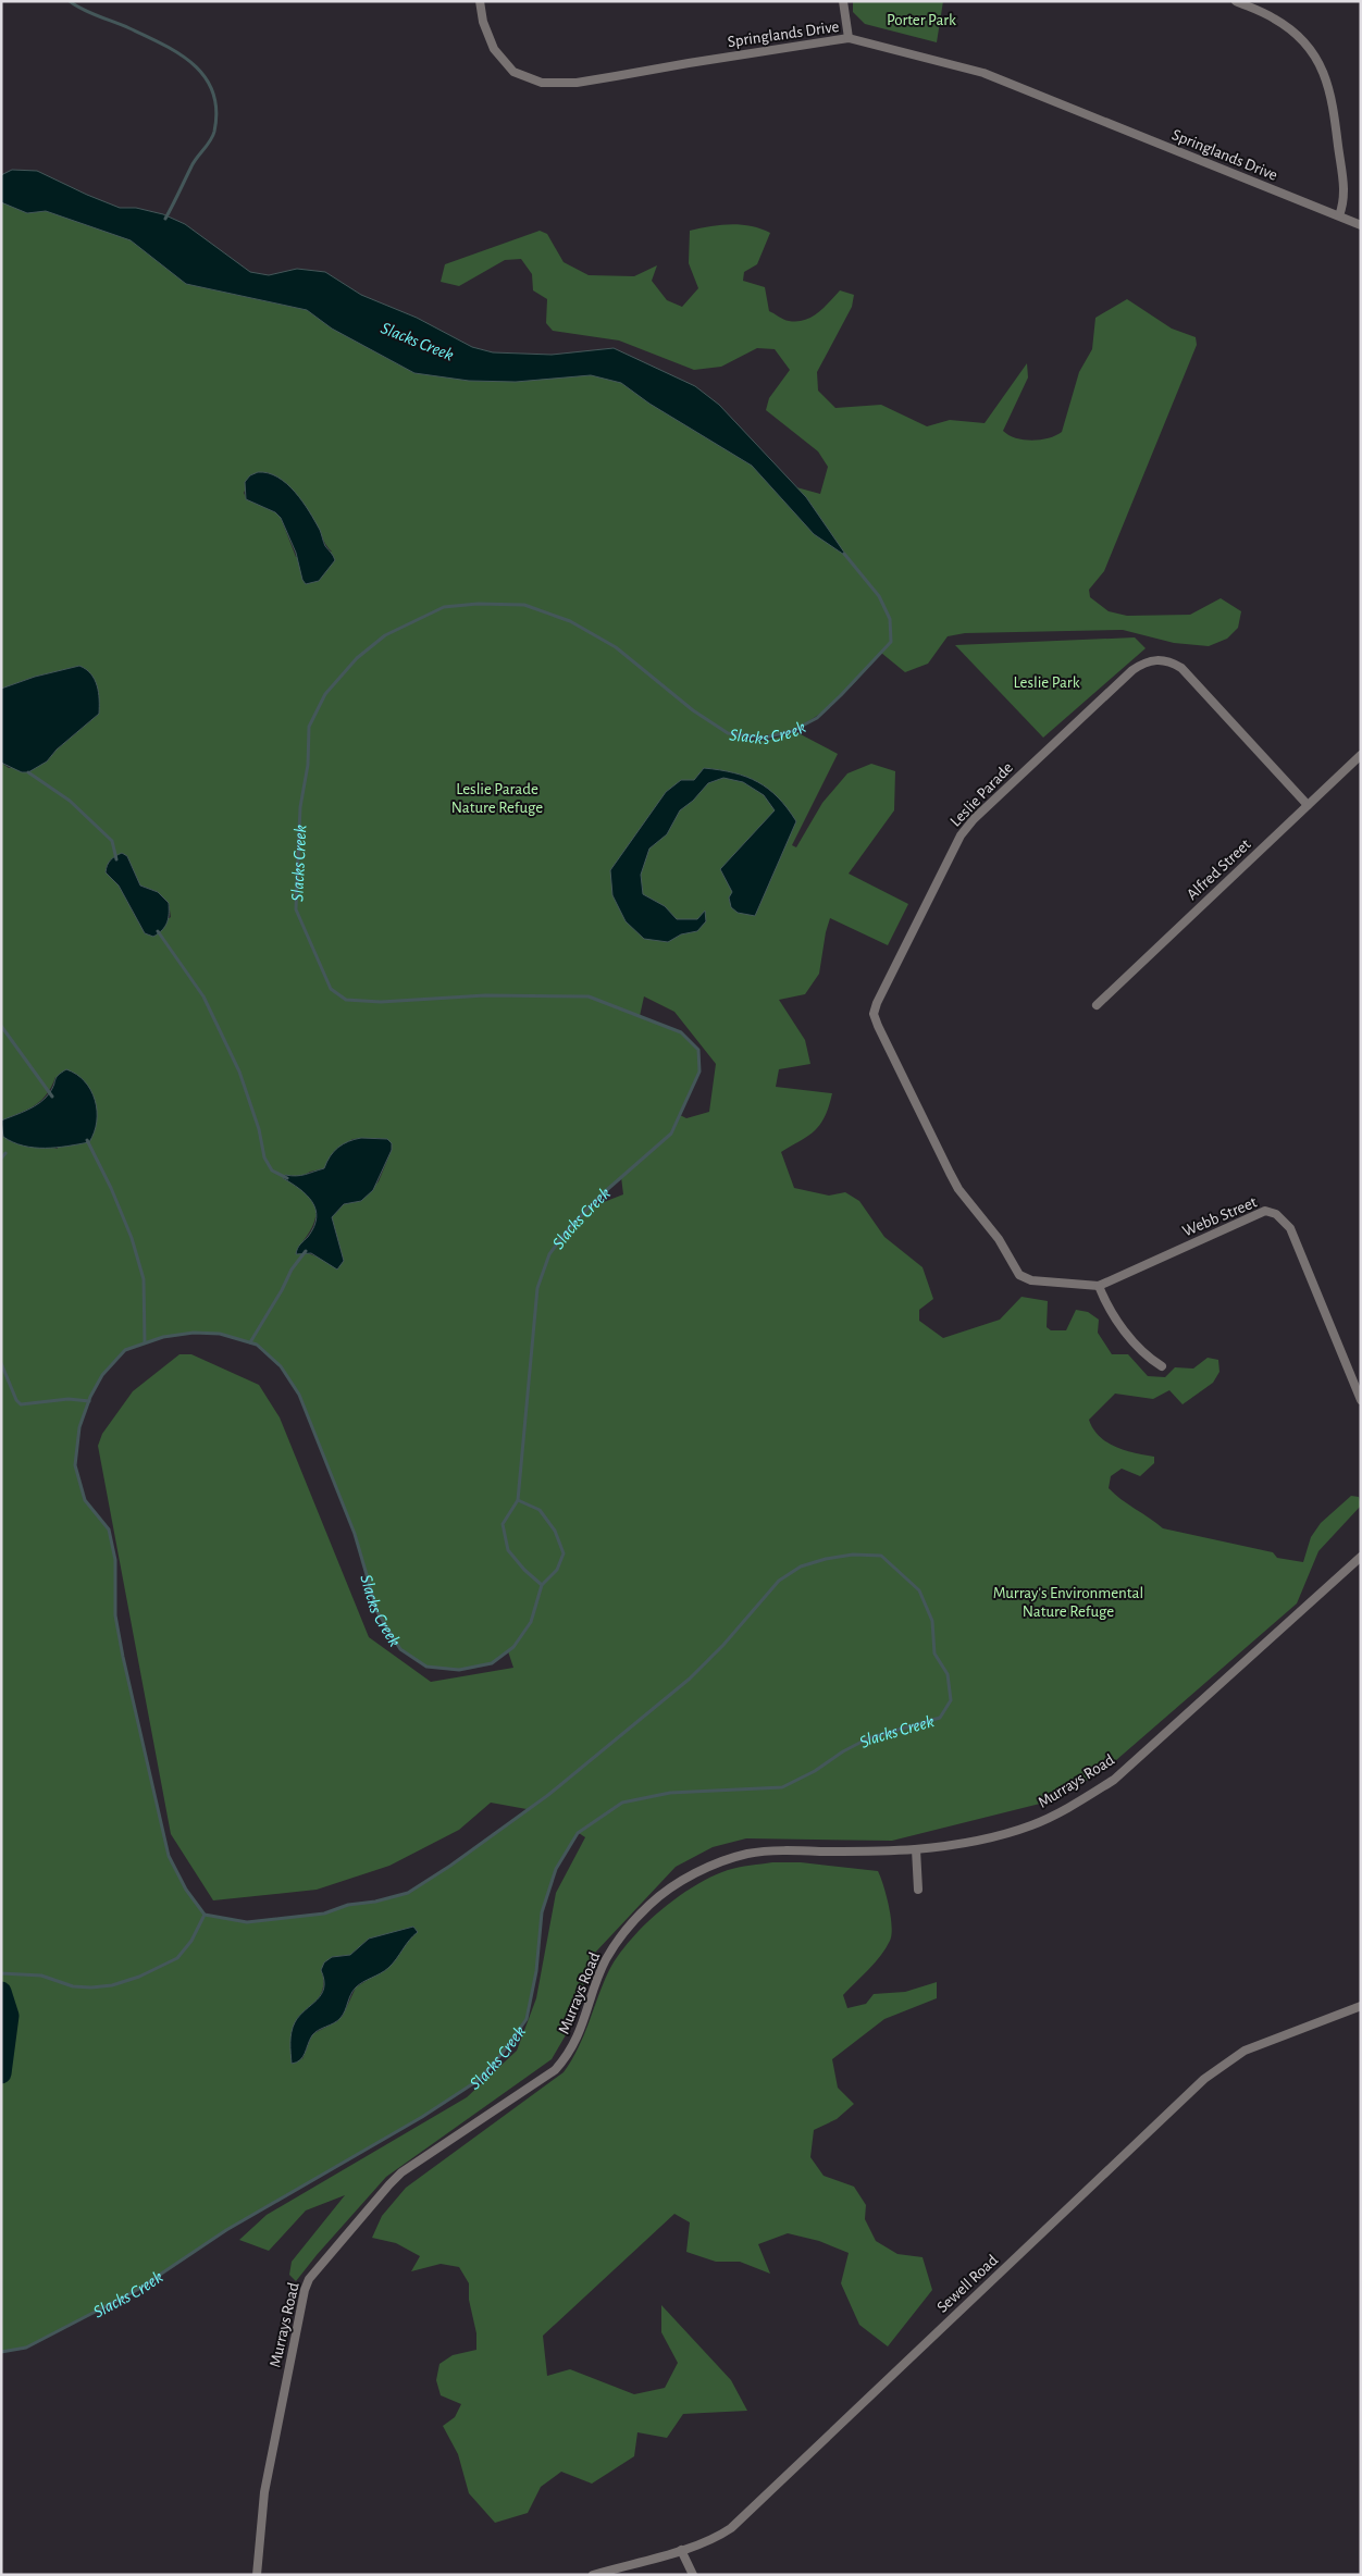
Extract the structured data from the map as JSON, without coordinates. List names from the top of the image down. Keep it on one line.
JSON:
{"streets":{"street":["Springlands Drive","Leslie Parade","Alfred Street","Webb Street","Murrays Road","Sewell Road"]},"crossings":[["Leslie Parade","Alfred Street"],["Leslie Parade","Webb Street"]],"water":["Slacks Creek"],"parks":["Porter Park","Leslie Park","Leslie Parade Nature Refuge","Murray's Environmental Nature Refuge"]}
